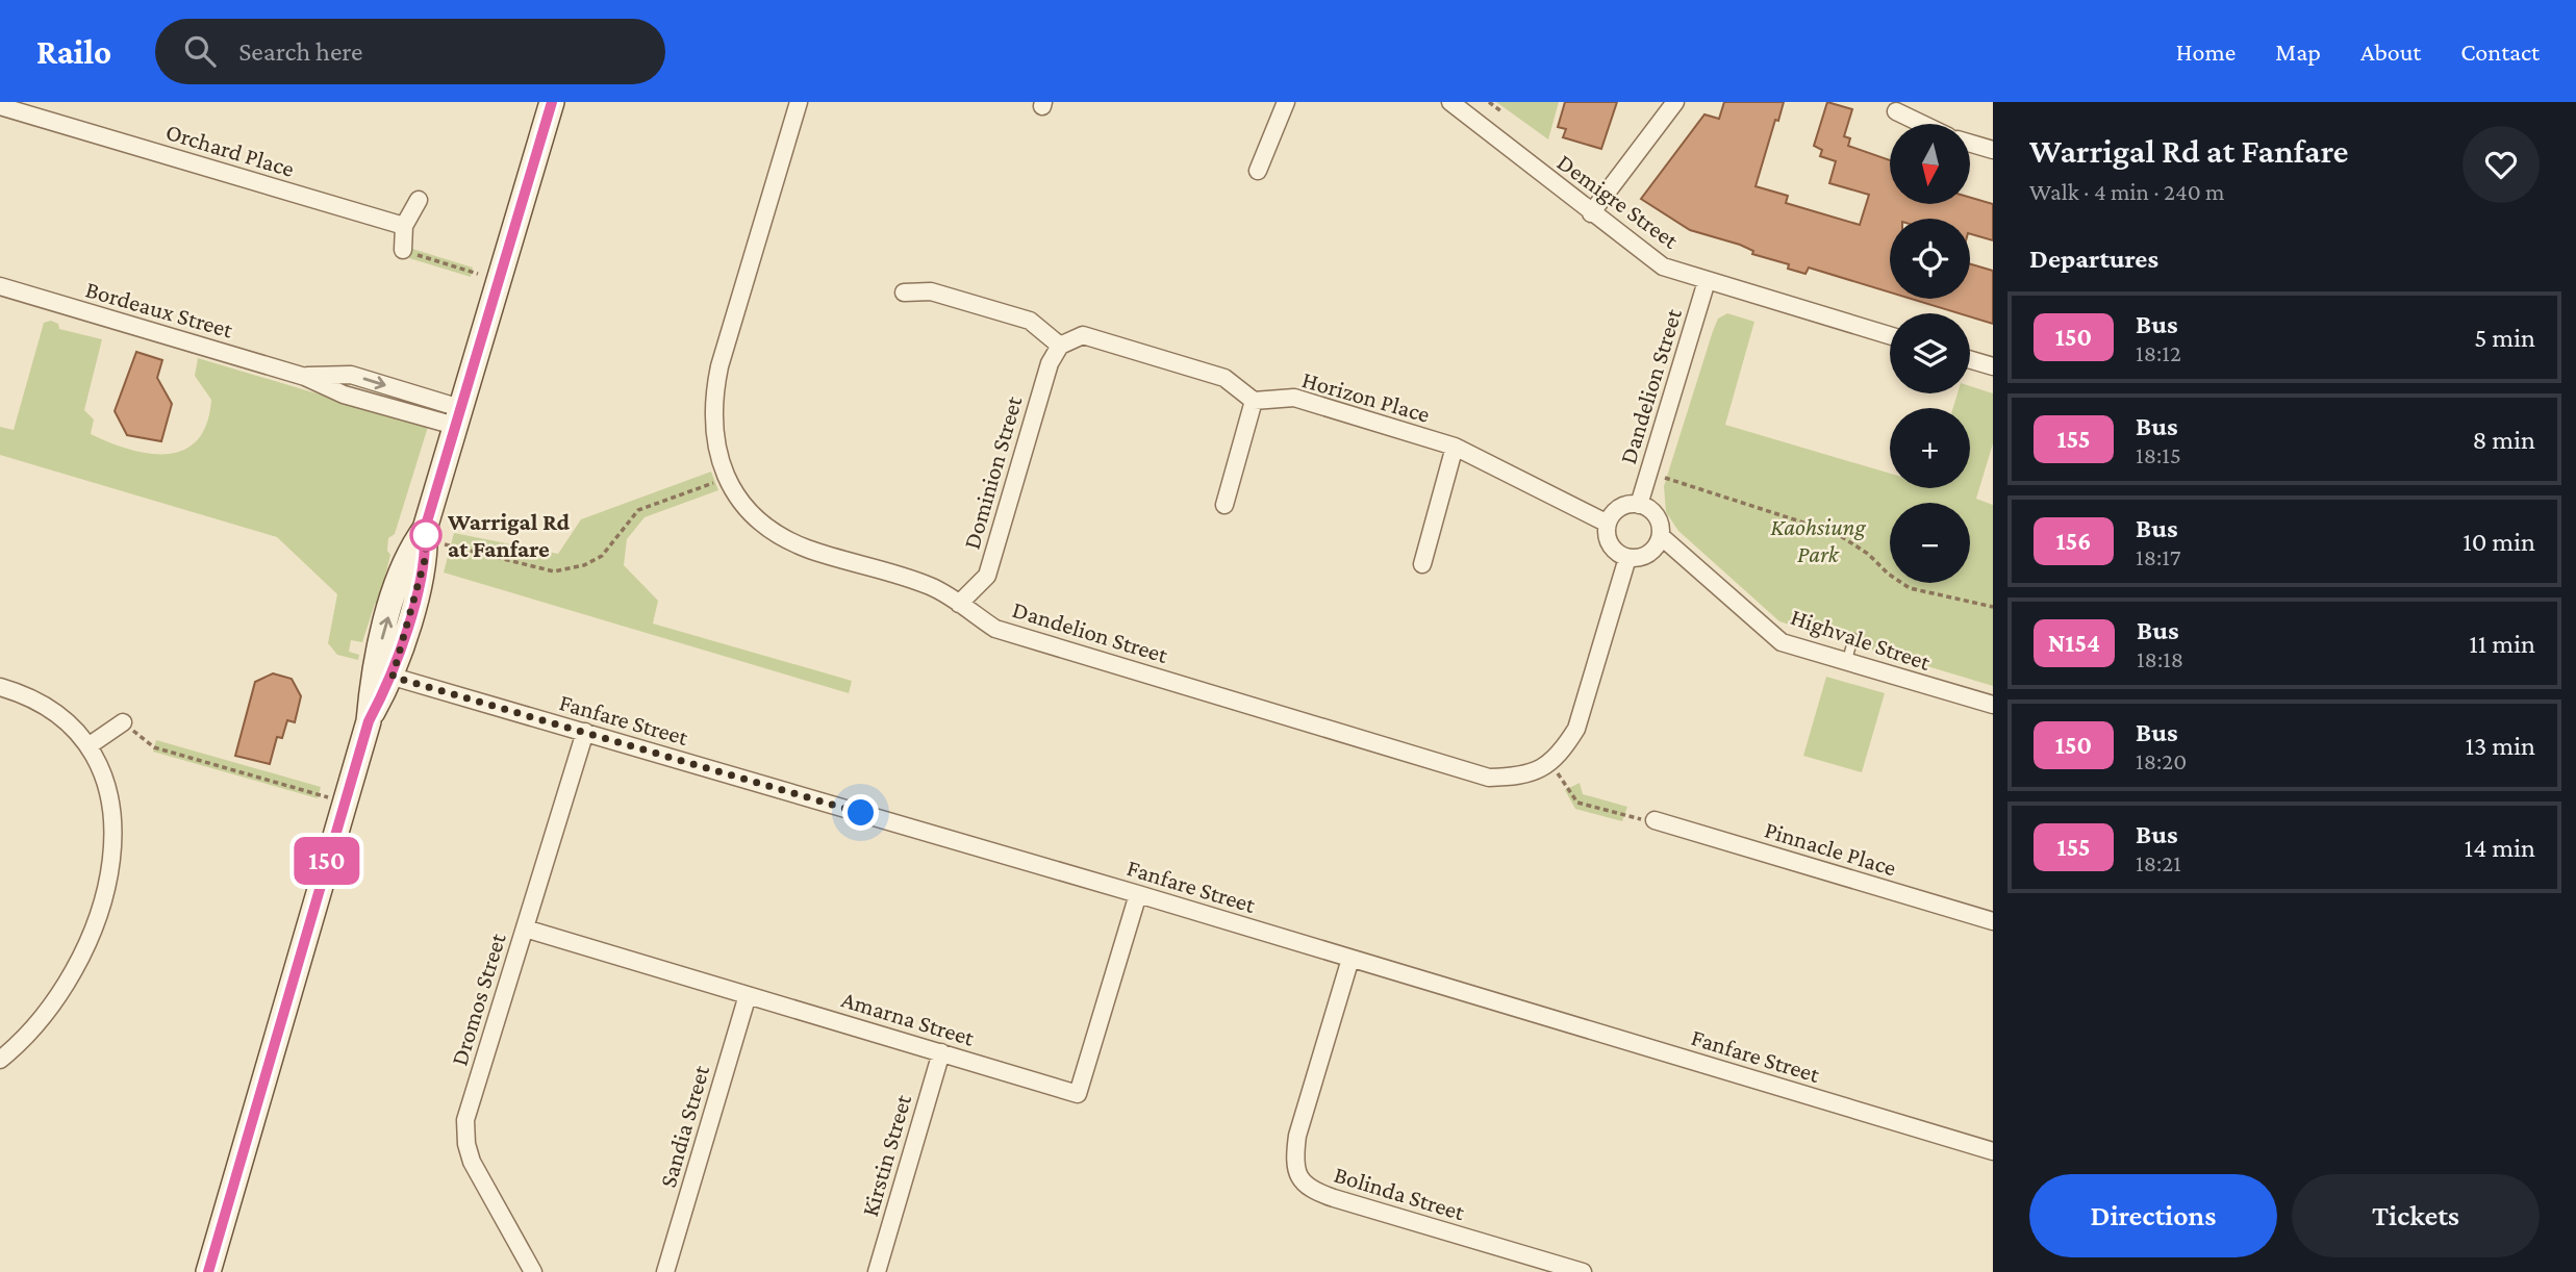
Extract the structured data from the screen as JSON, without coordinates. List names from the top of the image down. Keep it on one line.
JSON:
{"streets":{"street":["Orchard Place","Demigre Street","Bordeaux Street","Dandelion Street","Horizon Place","Dominion Street","Highvale Street","Fanfare Street","Pinnacle Place","Dromos Street","Amarna Street","Sandia Street","Kirstin Street","Bolinda Street"]},"crossings":[["Demigre Street","Dandelion Street"],["Dandelion Street","Horizon Place"],["Dandelion Street","Dominion Street"],["Dandelion Street","Highvale Street"],["Horizon Place","Highvale Street"],["Fanfare Street","Dromos Street"],["Fanfare Street","Amarna Street"],["Fanfare Street","Bolinda Street"],["Dromos Street","Amarna Street"],["Amarna Street","Sandia Street"],["Amarna Street","Kirstin Street"]],"parks":["Kaohsiung Park"],"places":["Warrigal Rd at Fanfare"],"lines":["bus line 150"],"north":"bottom","page":{"header":"Railo","search":"Search here","nav":["Home","Map","About","Contact"],"on_map":"150","heading":[["Warrigal Rd at Fanfare","Walk · 4 min · 240 m"],"Departures"],"map_buttons":["+","−"],"list":[{"mark":"150","name":"Bus","note":"18:12","value":"5 min"},{"mark":"155","name":"Bus","note":"18:15","value":"8 min"},{"mark":"156","name":"Bus","note":"18:17","value":"10 min"},{"mark":"N154","name":"Bus","note":"18:18","value":"11 min"},{"mark":"150","name":"Bus","note":"18:20","value":"13 min"},{"mark":"155","name":"Bus","note":"18:21","value":"14 min"}],"buttons":["Directions","Tickets"]}}
